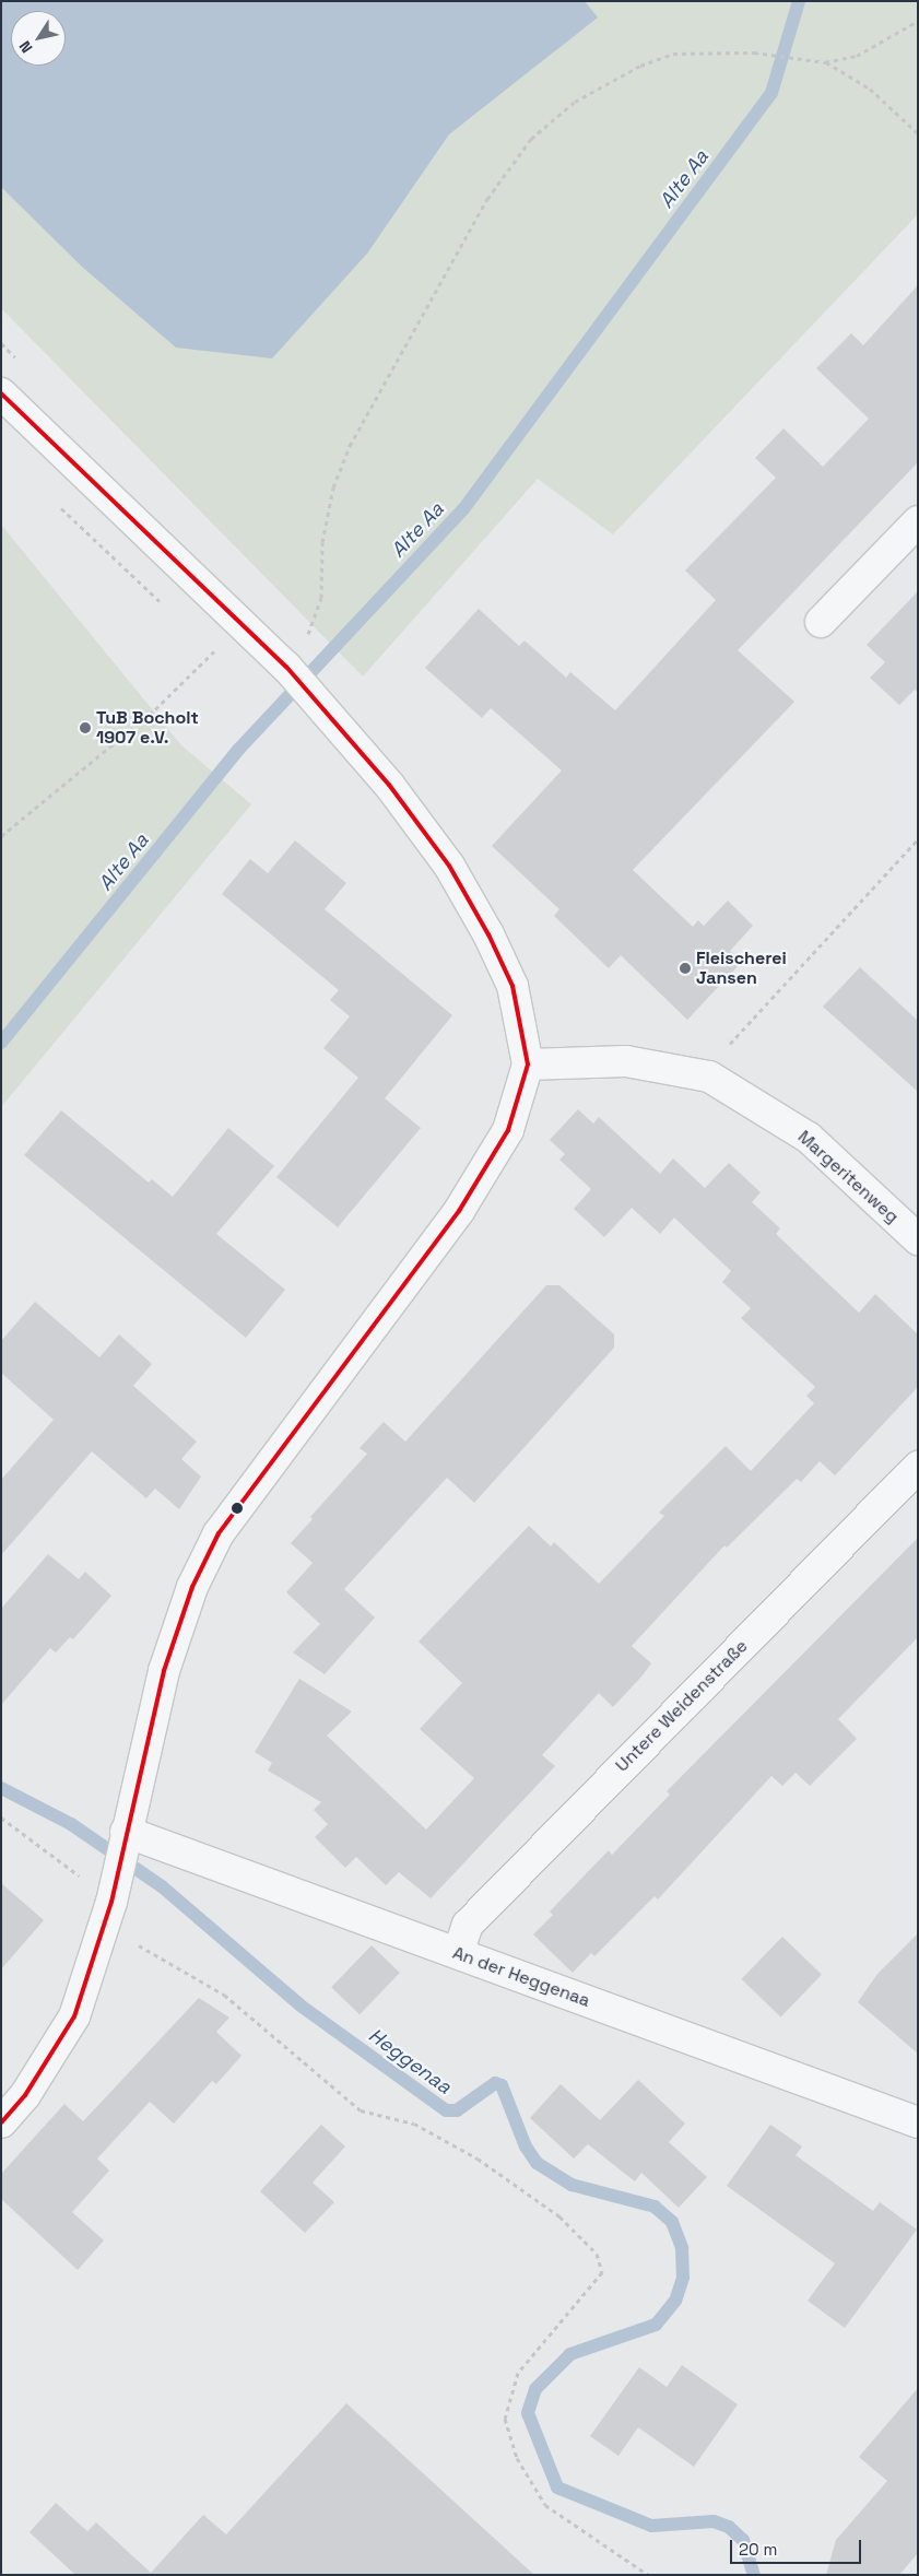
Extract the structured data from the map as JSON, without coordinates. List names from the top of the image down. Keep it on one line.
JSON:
{"streets":{"street":["Margeritenweg","Untere Weidenstraße","An der Heggenaa"]},"crossings":[["Untere Weidenstraße","An der Heggenaa"]],"water":["Alte Aa","Heggenaa"],"places":["TuB Bocholt 1907 e.V.","Fleischerei Jansen"],"scale_bar":"20 m","north":"bottom left"}
